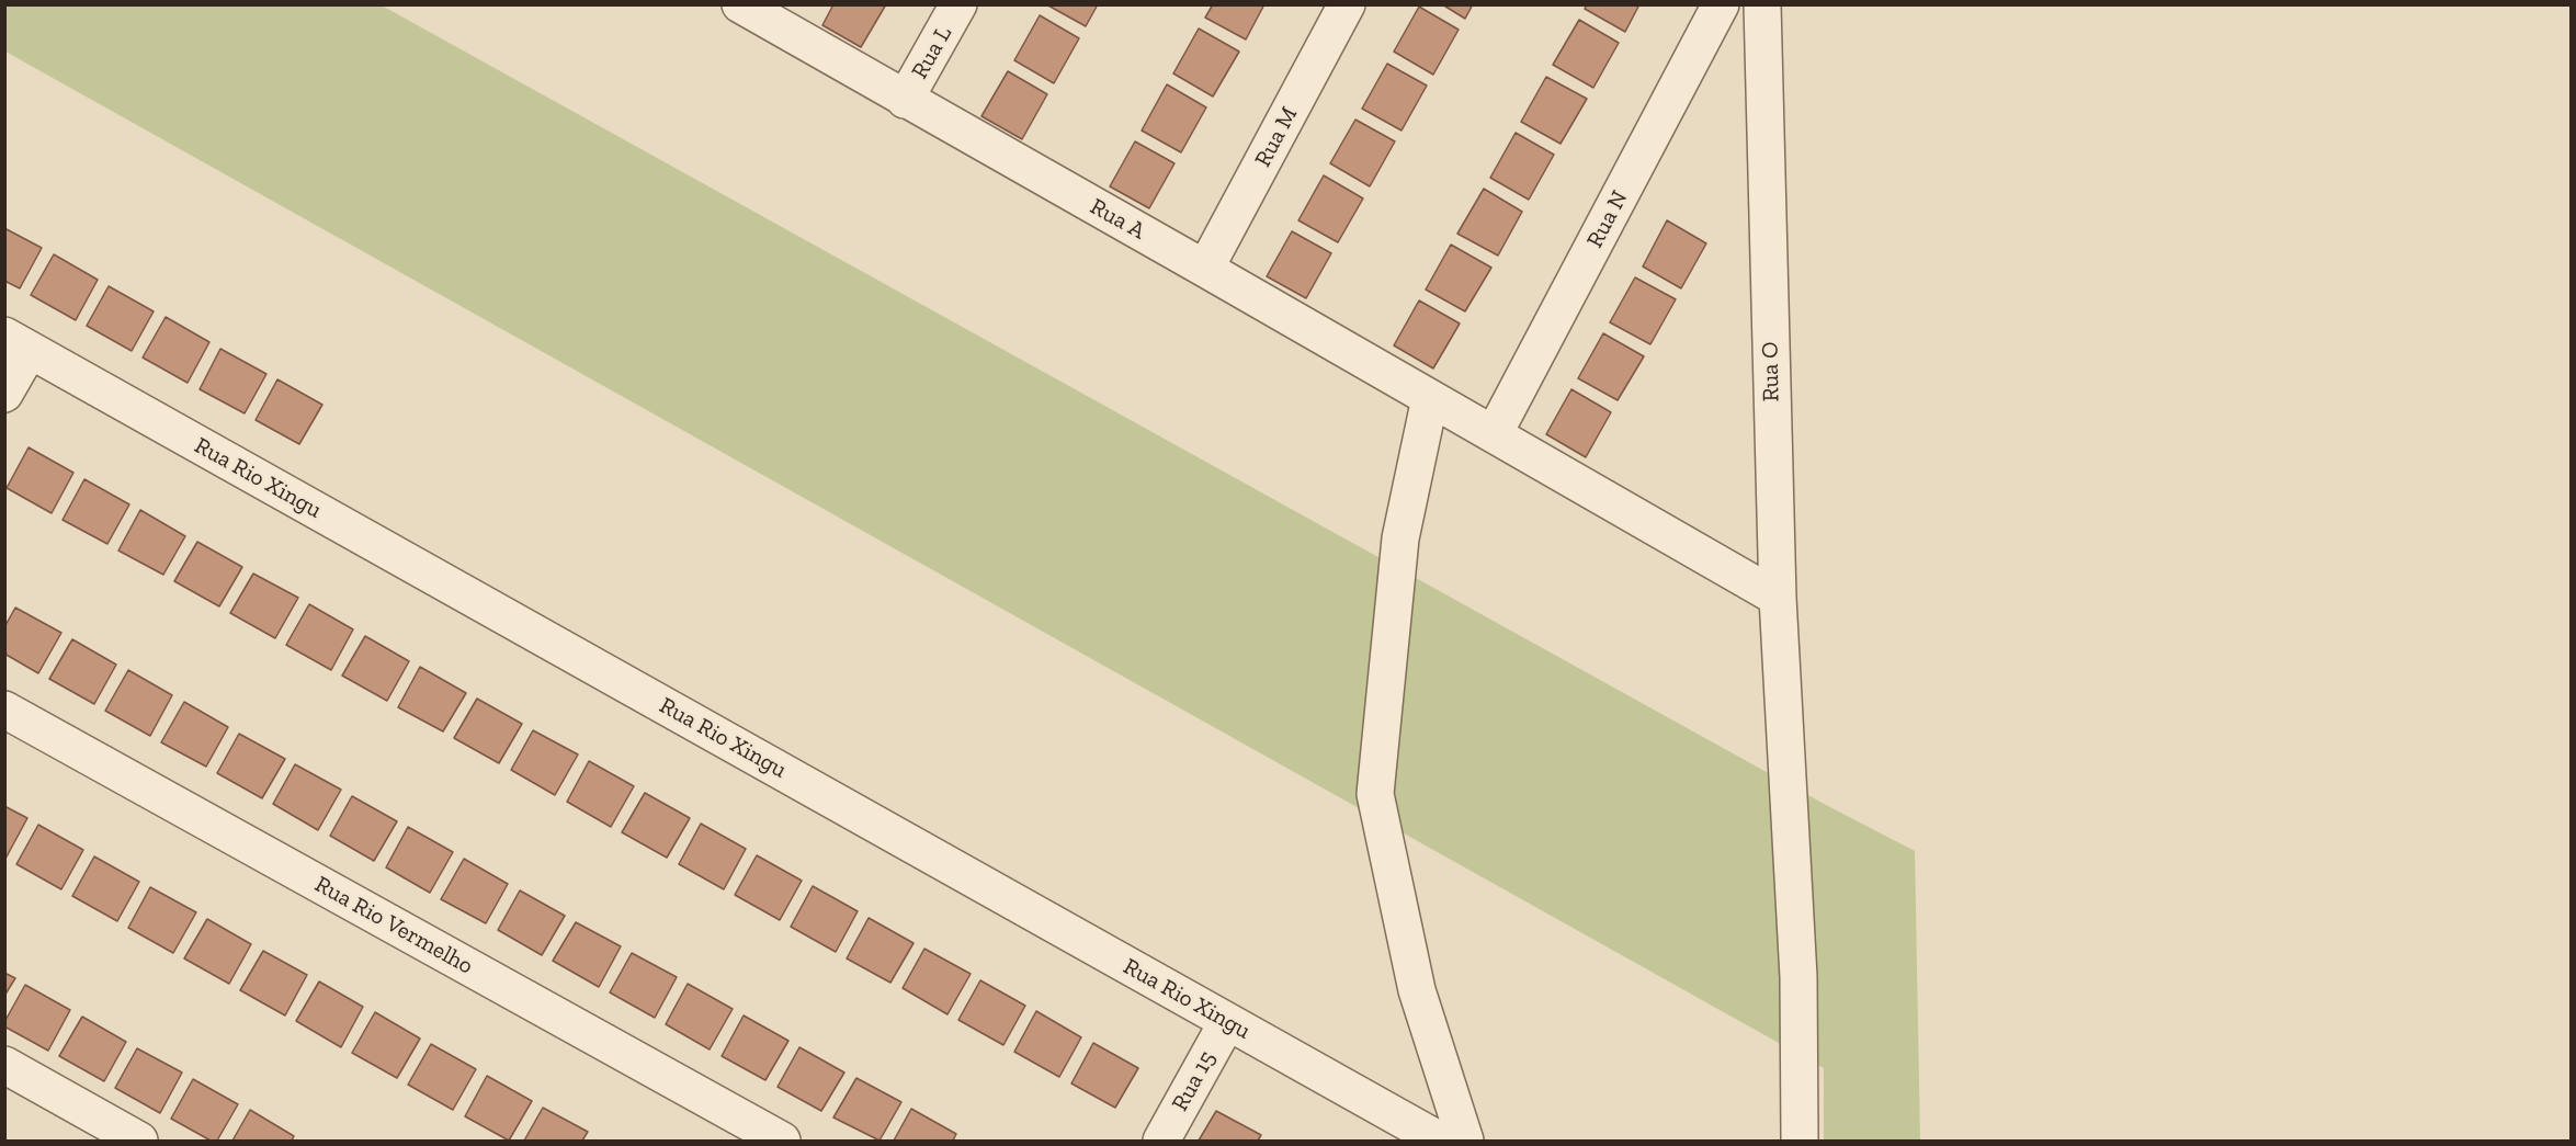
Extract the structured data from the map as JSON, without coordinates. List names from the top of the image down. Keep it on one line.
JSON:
{"streets":{"street":["Rua L","Rua M","Rua A","Rua N","Rua O","Rua Rio Xingu","Rua Rio Vermelho","Rua 15"]},"crossings":[["Rua L","Rua A"],["Rua M","Rua A"],["Rua A","Rua N"],["Rua A","Rua O"],["Rua Rio Xingu","Rua 15"]]}
